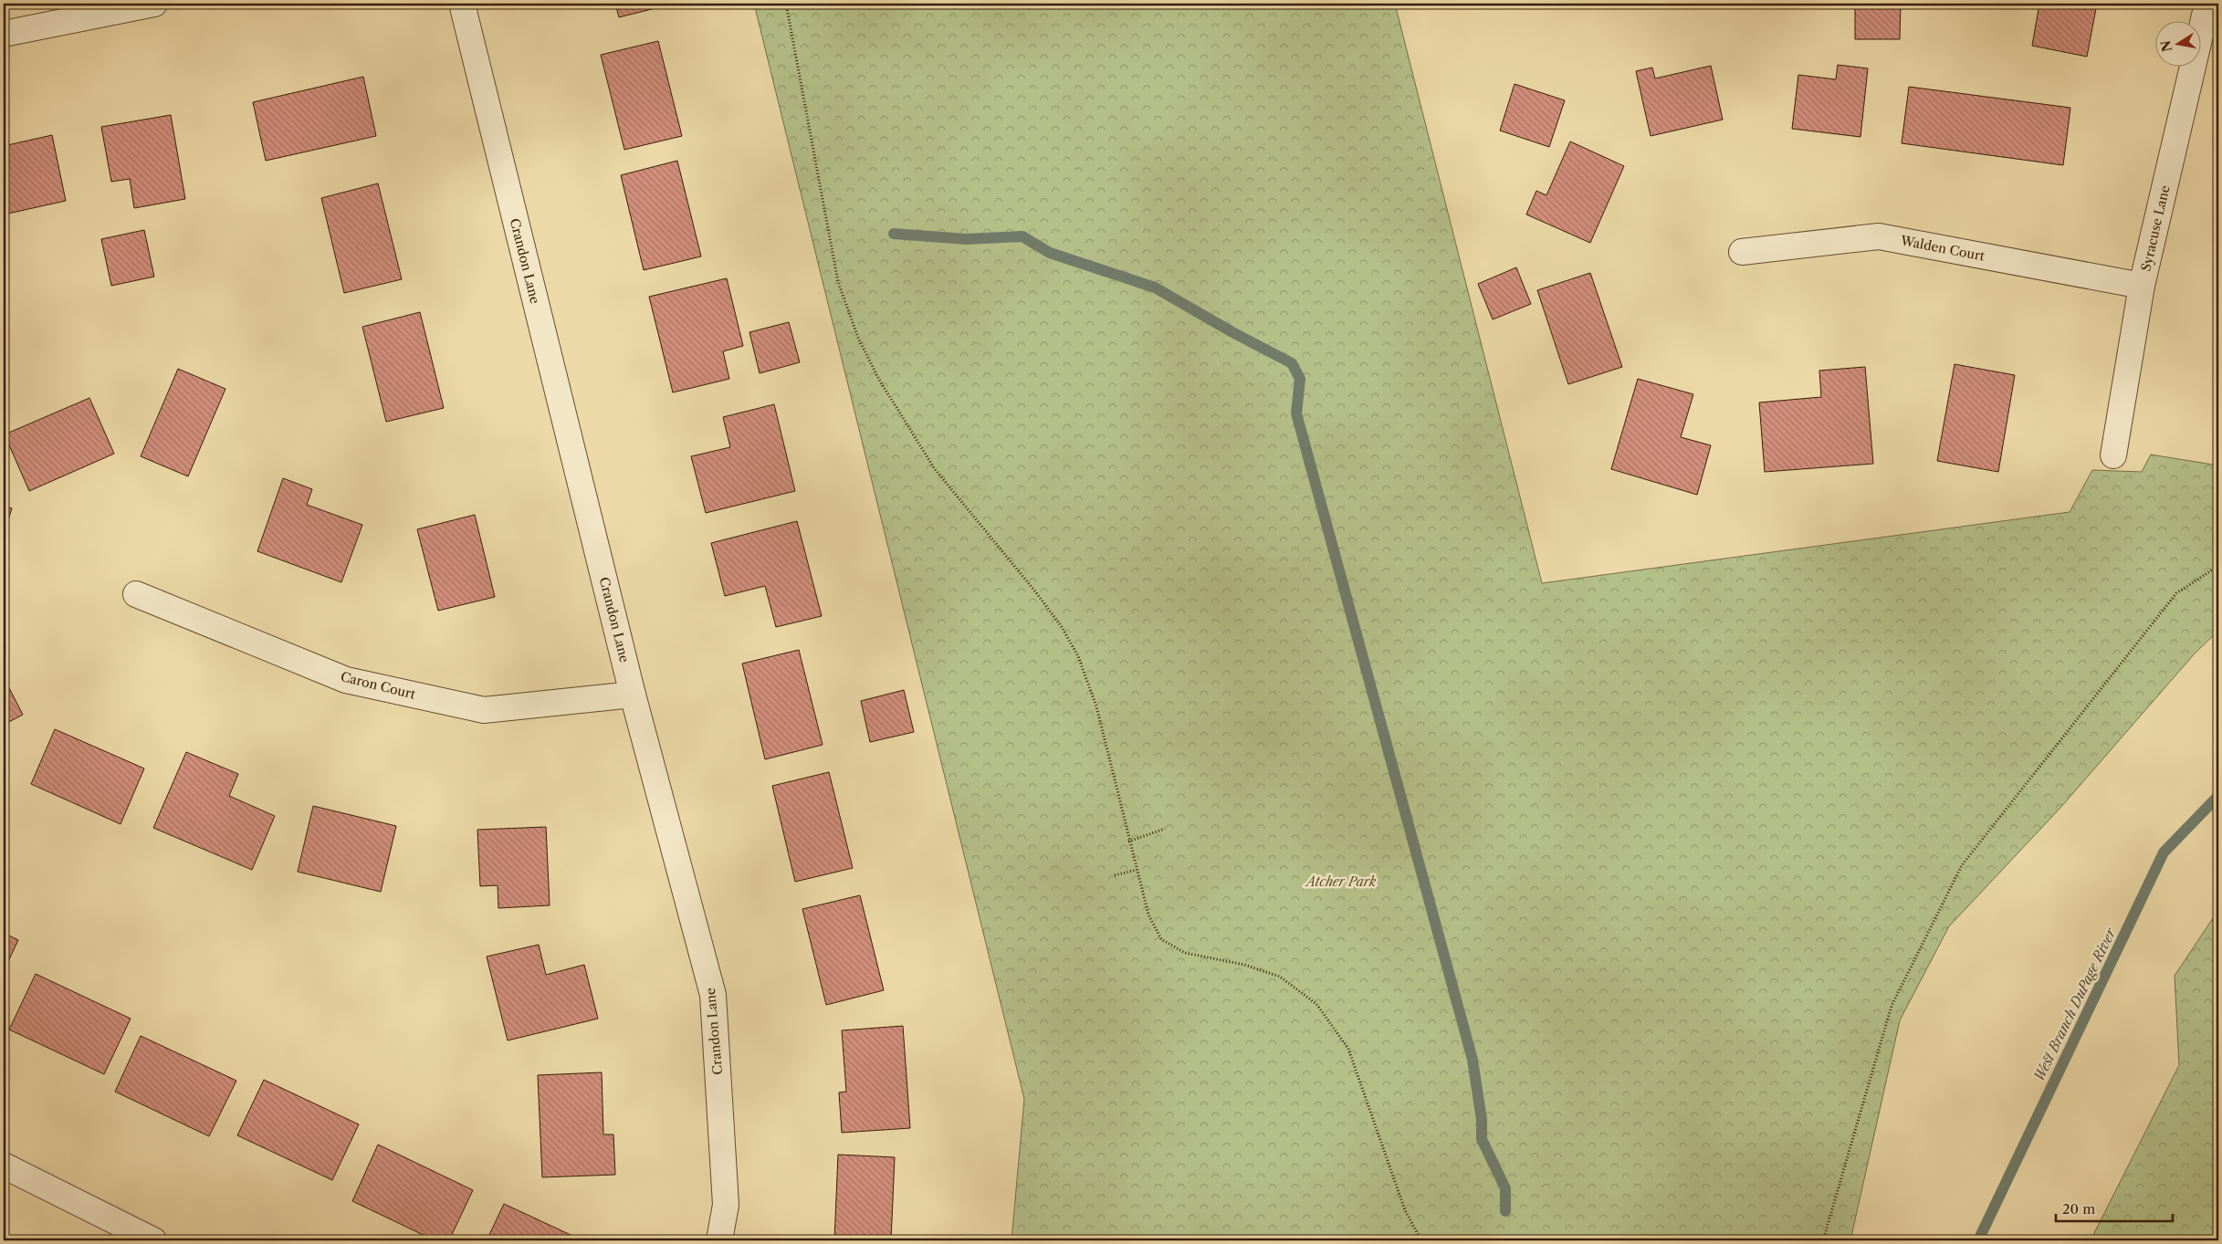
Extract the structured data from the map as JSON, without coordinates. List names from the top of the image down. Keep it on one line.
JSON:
{"streets":{"street":["Syracuse Lane","Walden Court","Crandon Lane","Caron Court"]},"crossings":[["Syracuse Lane","Walden Court"],["Crandon Lane","Caron Court"]],"water":["West Branch DuPage River"],"parks":["Atcher Park"],"scale_bar":"20 m","north":"left"}
